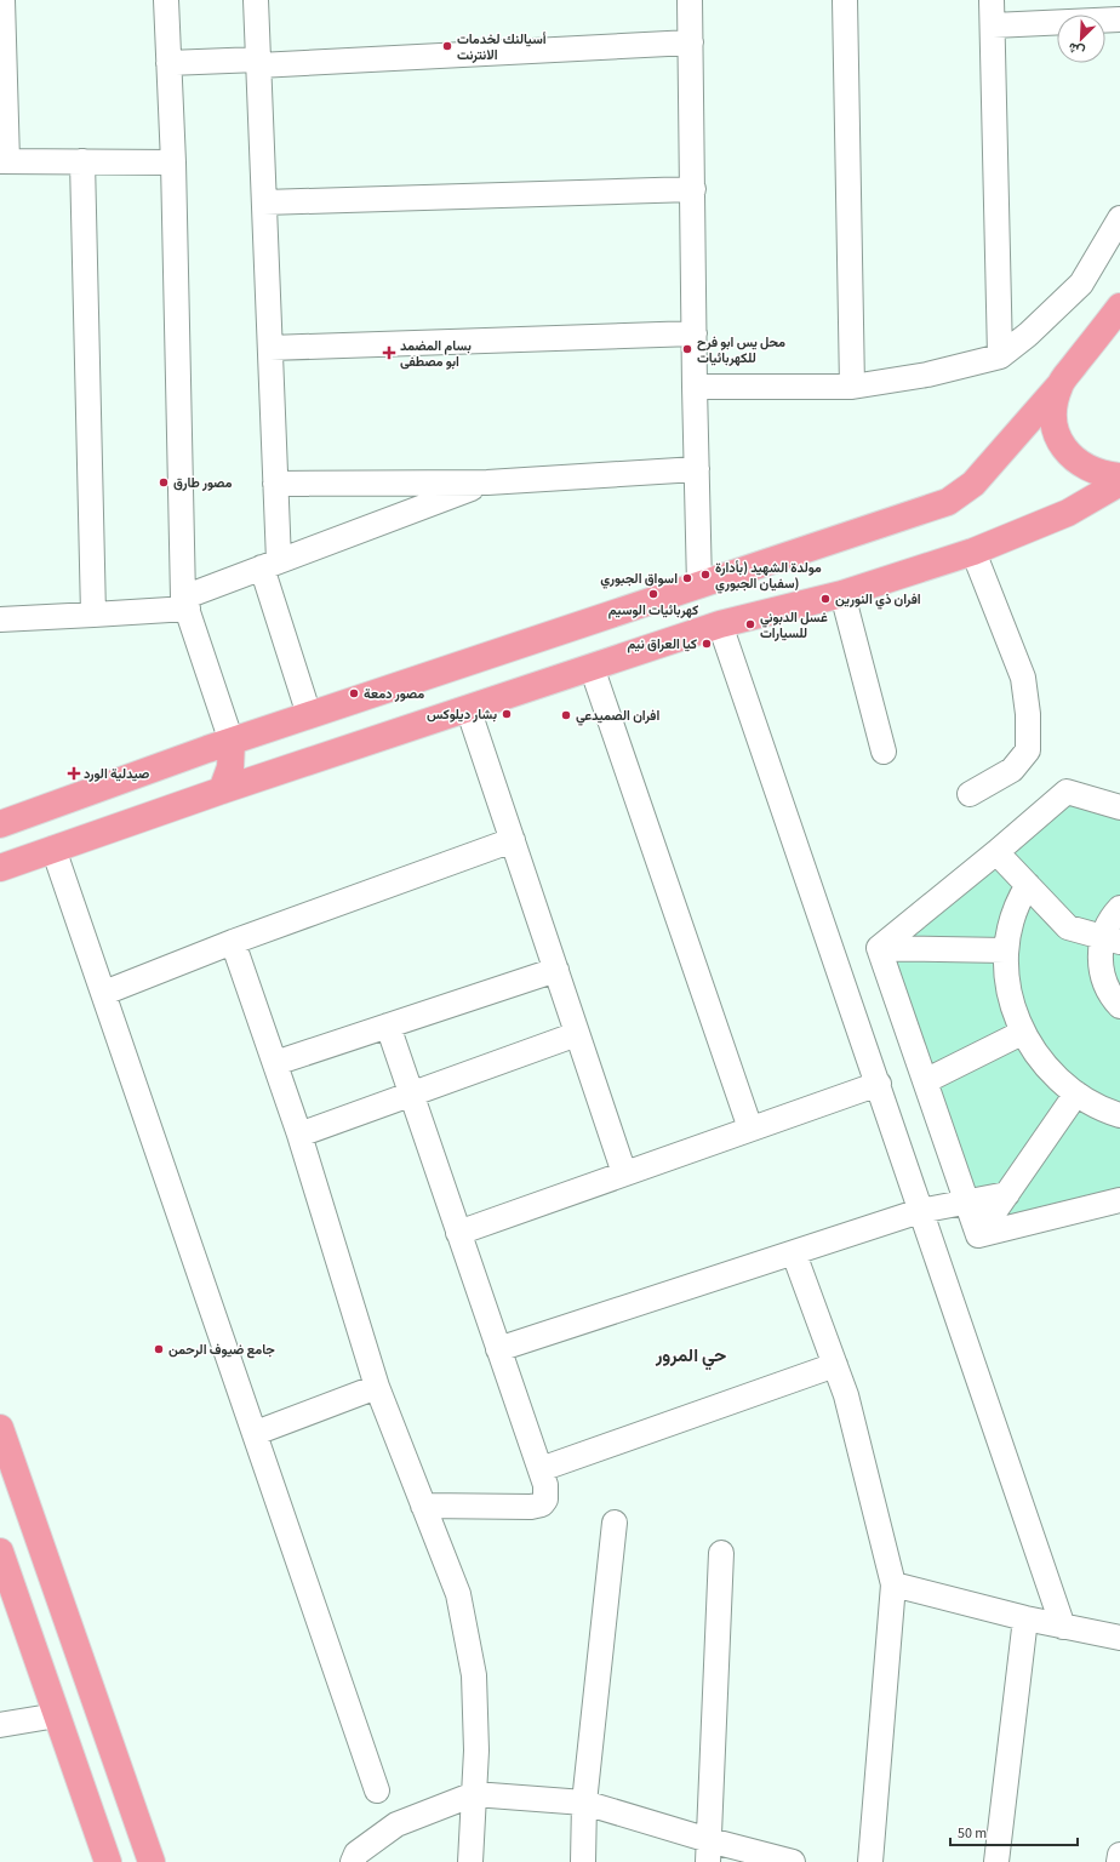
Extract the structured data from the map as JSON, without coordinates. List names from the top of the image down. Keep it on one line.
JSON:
{"districts":["حي المرور"],"places":{"other":["أسيالنك لخدمات الانترنت","محل يس ابو فرح للكهربائيات","مصور طارق","مولدة الشهيد (بأدارة سفيان الجبوري)","اسواق الجبوري","كهربائيات الوسيم","افران ذي النورين","غسل الدبوني للسيارات","کیا العراق نیم","مصور دمعة","بشار ديلوكس","افران الصميدعي","جامع ضيوف الرحمن"],"health":["بسام المضمد ابو مصطفى","صيدلية الورد"]},"scale_bar":"50 m","north":"bottom left"}
